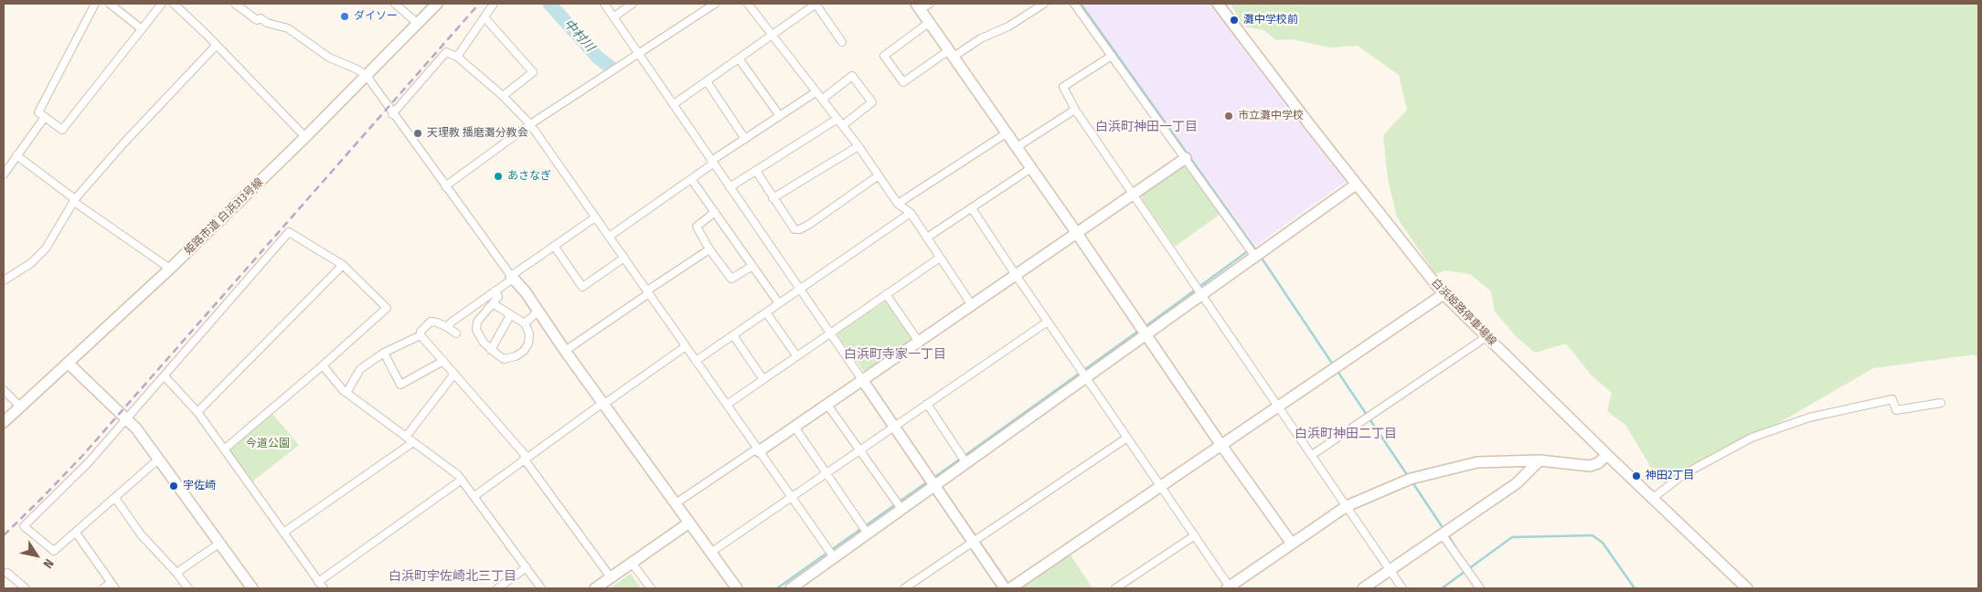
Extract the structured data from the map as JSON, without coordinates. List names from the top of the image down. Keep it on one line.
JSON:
{"streets":{"street":["姫路市道 白浜313号線","白浜姫路停車場線"]},"districts":["白浜町神田一丁目","白浜町寺家一丁目","白浜町神田二丁目","白浜町宇佐崎北三丁目"],"water":["中村川"],"parks":["今道公園"],"places":["ダイソー","灘中学校前","市立灘中学校","天理教 播磨灘分教会","あさなぎ","神田2丁目","宇佐崎"],"north":"bottom right"}
